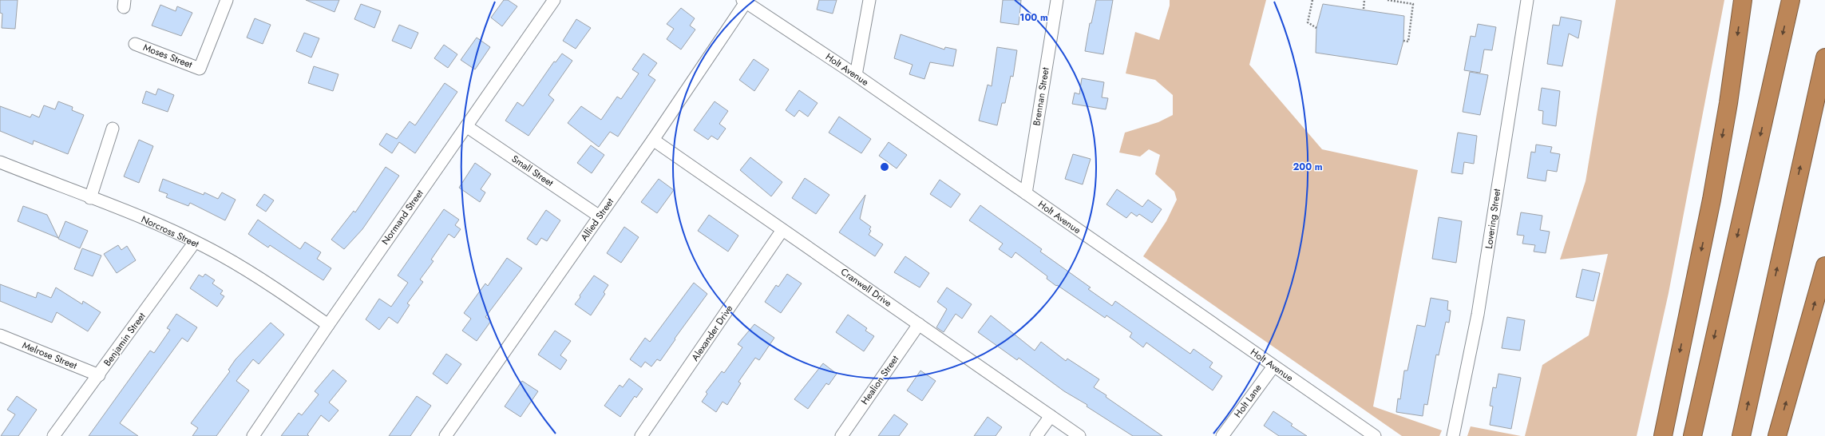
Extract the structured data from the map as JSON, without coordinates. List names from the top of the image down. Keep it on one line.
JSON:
{"streets":{"street":["Moses Street","Holt Avenue","Brennan Street","Small Street","Normand Street","Lovering Street","Allied Street","Norcross Street","Cranwell Drive","Alexander Drive","Benjamin Street","Melrose Street","Healion Street","Holt Lane"]},"crossings":[["Holt Avenue","Brennan Street"],["Holt Avenue","Allied Street"],["Holt Avenue","Holt Lane"],["Small Street","Normand Street"],["Small Street","Allied Street"],["Normand Street","Norcross Street"],["Allied Street","Cranwell Drive"],["Norcross Street","Benjamin Street"],["Cranwell Drive","Alexander Drive"],["Cranwell Drive","Healion Street"],["Benjamin Street","Melrose Street"]],"rings":["100 m","200 m"]}
